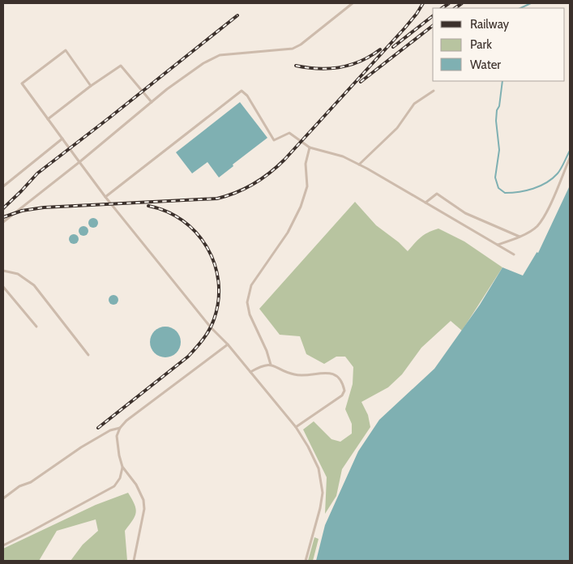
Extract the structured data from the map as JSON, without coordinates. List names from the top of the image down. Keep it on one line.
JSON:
{"legend":["Railway","Park","Water"]}
